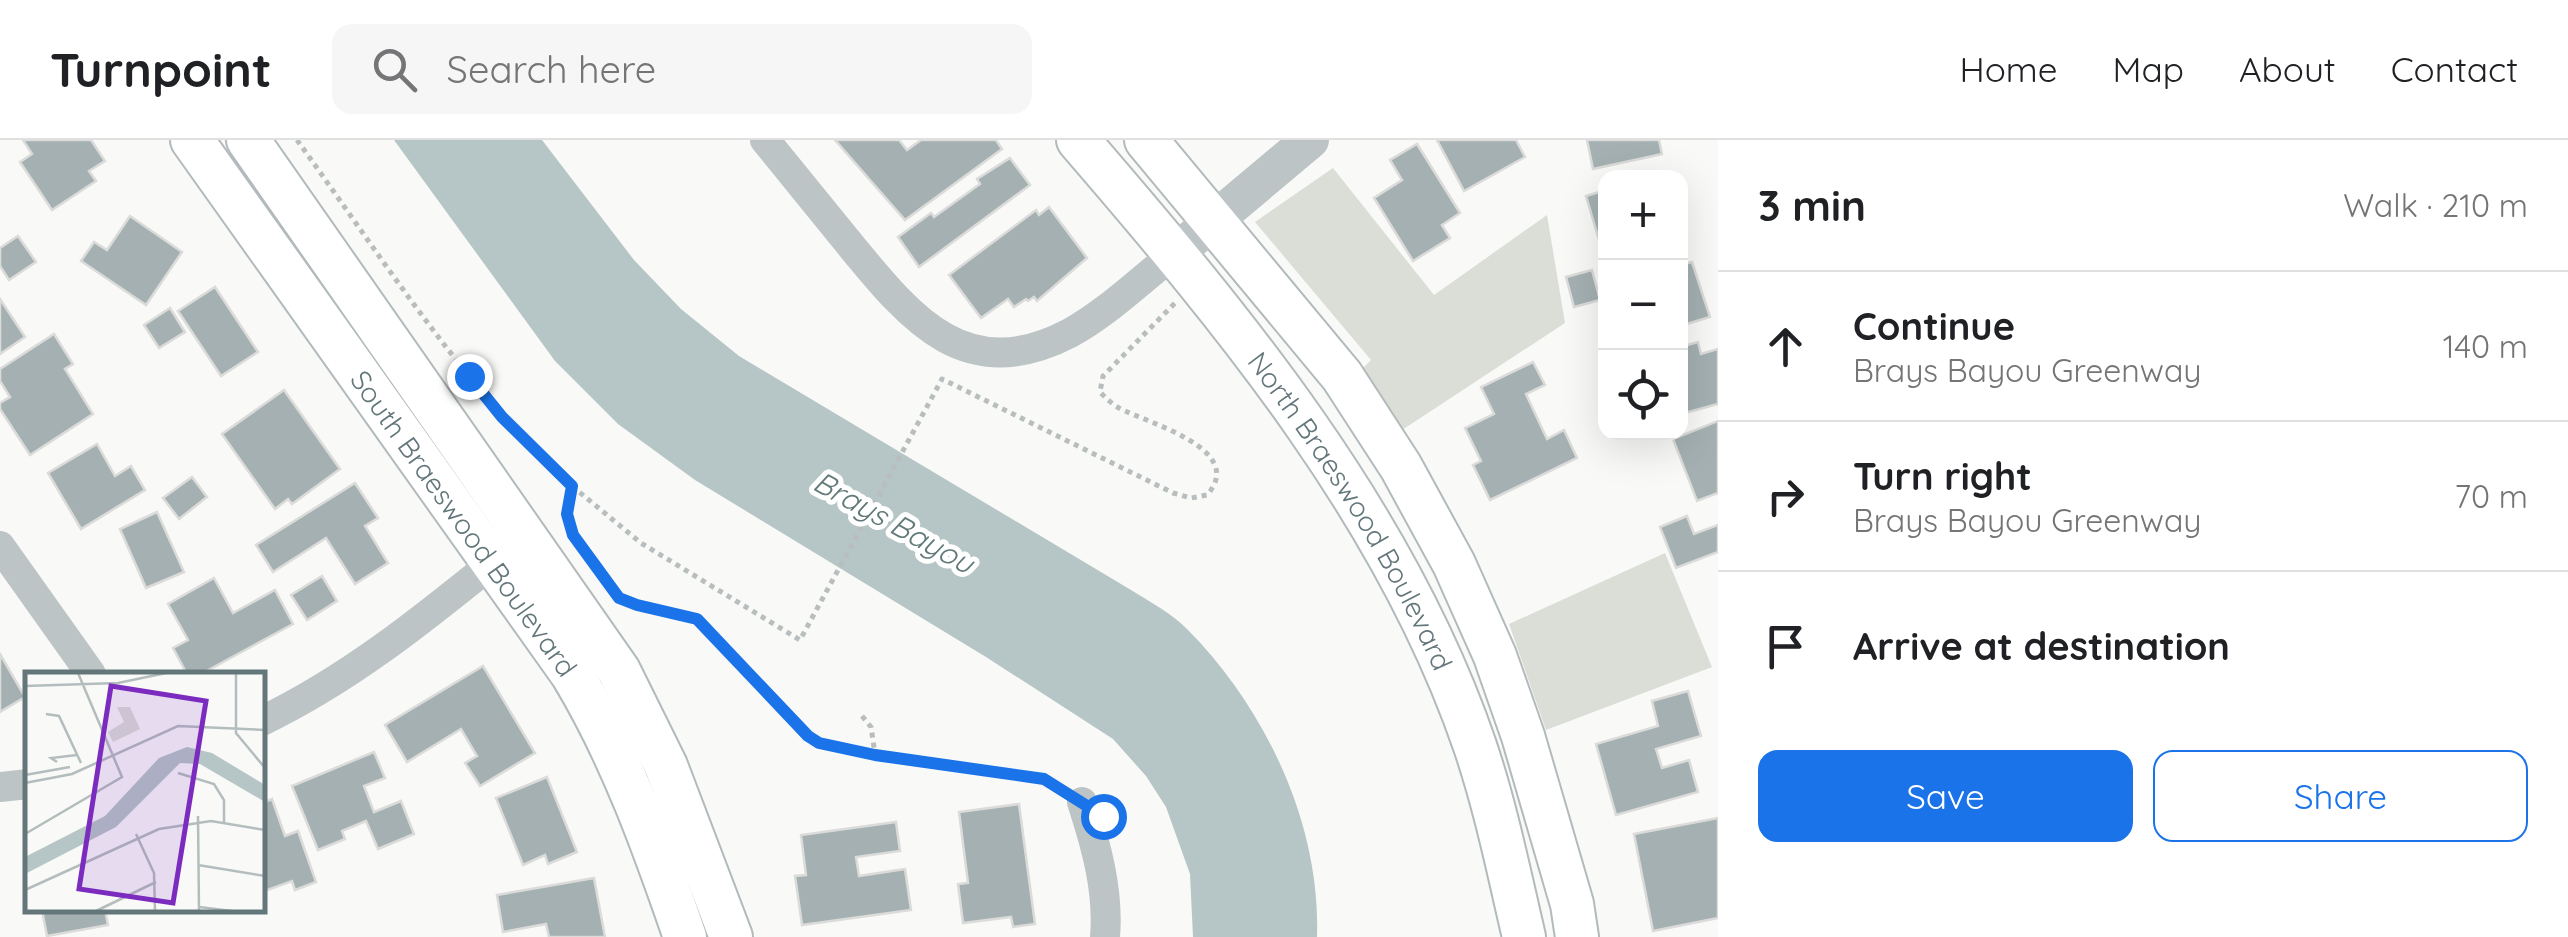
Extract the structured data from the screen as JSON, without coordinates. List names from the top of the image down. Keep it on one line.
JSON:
{"streets":{"main road":["North Braeswood Boulevard","South Braeswood Boulevard"]},"water":["Brays Bayou"],"page":{"header":"Turnpoint","search":"Search here","nav":["Home","Map","About","Contact"],"heading":["3 min","Walk · 210 m"],"map_buttons":["+","−"],"list":[["Continue","Brays Bayou Greenway","140 m"],["Turn right","Brays Bayou Greenway","70 m"],"Arrive at destination"],"buttons":["Save","Share"]}}
